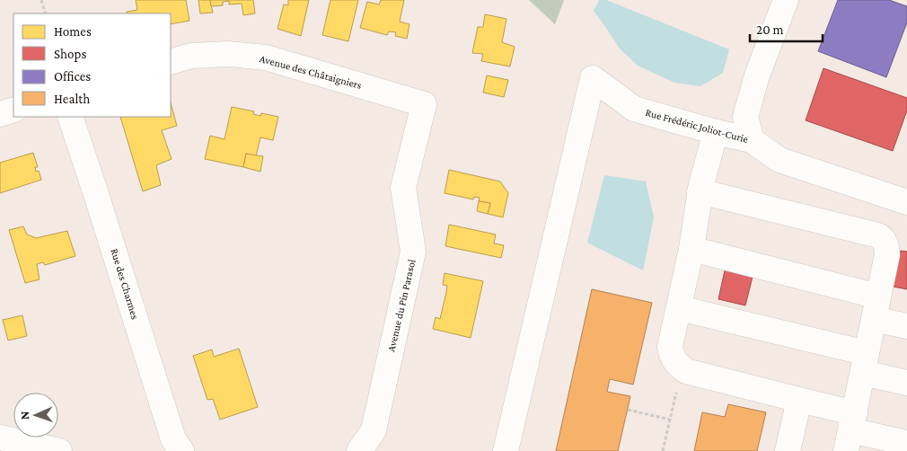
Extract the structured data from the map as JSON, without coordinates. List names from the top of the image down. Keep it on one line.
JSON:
{"streets":{"street":["Avenue des Châtaigniers","Rue Frédéric Joliot-Curie","Rue des Charmes","Avenue du Pin Parasol"]},"crossings":[["Avenue des Châtaigniers","Avenue du Pin Parasol"]],"legend":["Homes","Shops","Offices","Health"],"scale_bar":"20 m","north":"left"}
